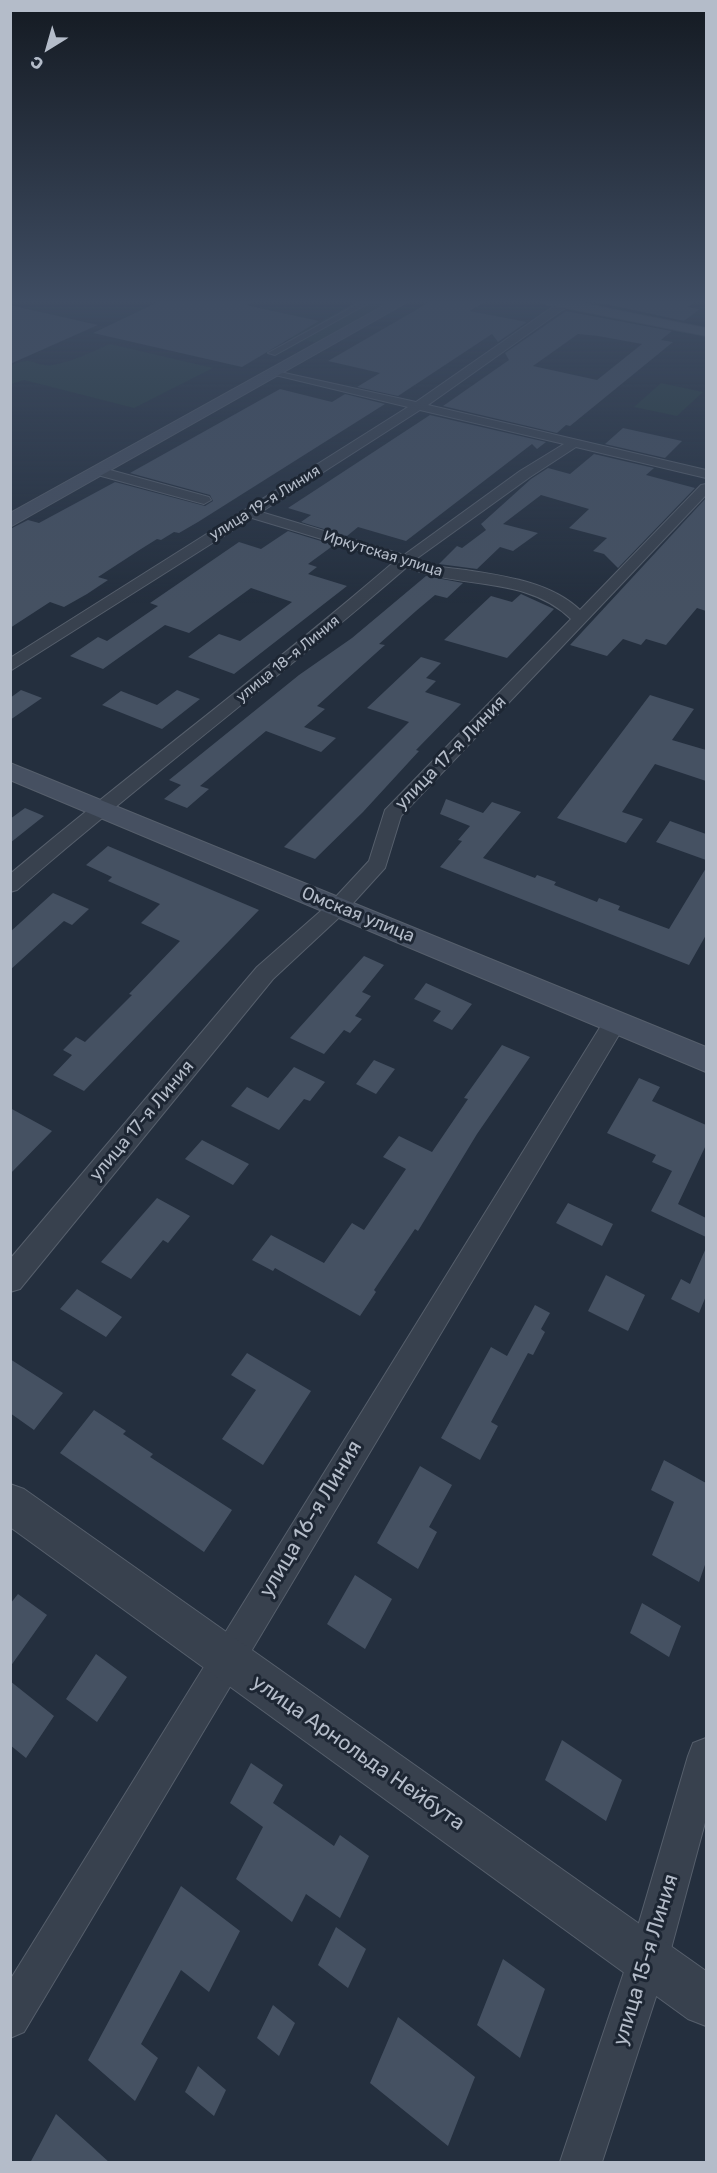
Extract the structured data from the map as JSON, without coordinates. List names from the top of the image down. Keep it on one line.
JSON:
{"streets":{"main road":["Омская улица"],"street":["улица 19-я Линия","Иркутская улица","улица 18-я Линия","улица 17-я Линия","улица 16-я Линия","улица Арнольда Нейбута","улица 15-я Линия"]},"crossings":[["улица 19-я Линия","Иркутская улица"],["Иркутская улица","улица 18-я Линия"],["Иркутская улица","улица 17-я Линия"],["улица 18-я Линия","Омская улица"],["улица 17-я Линия","Омская улица"],["Омская улица","улица 16-я Линия"],["улица 16-я Линия","улица Арнольда Нейбута"],["улица Арнольда Нейбута","улица 15-я Линия"]],"north":"bottom left"}
